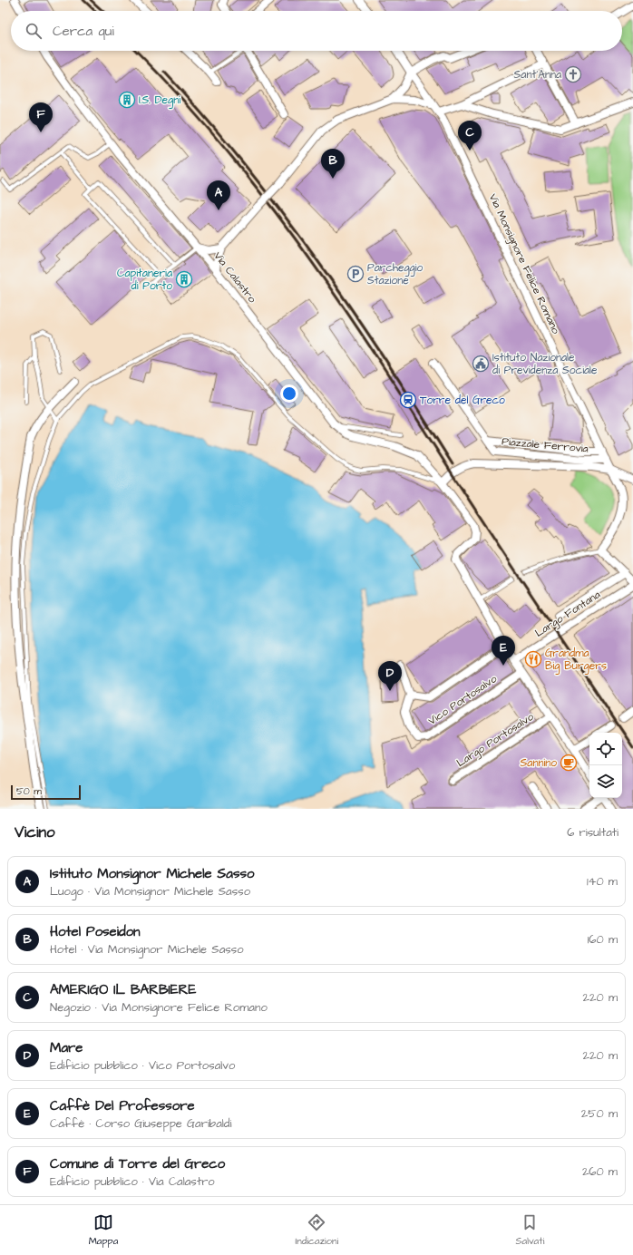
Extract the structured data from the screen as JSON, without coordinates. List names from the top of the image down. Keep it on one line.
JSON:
{"streets":{"street":["Via Monsignore Felice Romano","Via Calastro","Piazzale Ferrovia","Largo Fontana","Vico Portosalvo","Largo Portosalvo"]},"crossings":[["Via Monsignore Felice Romano","Piazzale Ferrovia"]],"places":{"church":["Sant'Anna"],"building":["I.S. Degni","Capitaneria di Porto"],"parking":["Parcheggio Stazione"],"public building":["Istituto Nazionale di Previdenza Sociale"],"station":["Torre del Greco"],"restaurant":["Grandma Big Burgers"],"cafe":["Sannino"]},"scale_bar":"50 m","page":{"search":"Cerca qui","pins":["F","C","B","A","E","D"],"scale":"50 m","heading":["Vicino","6 risultati"],"list":[{"mark":"A","name":"Istituto Monsignor Michele Sasso","note":"Luogo · Via Monsignor Michele Sasso","value":"140 m"},{"mark":"B","name":"Hotel Poseidon","note":"Hotel · Via Monsignor Michele Sasso","value":"160 m"},{"mark":"C","name":"AMERIGO IL BARBIERE","note":"Negozio · Via Monsignore Felice Romano","value":"220 m"},{"mark":"D","name":"Mare","note":"Edificio pubblico · Vico Portosalvo","value":"220 m"},{"mark":"E","name":"Caffè Del Professore","note":"Caffè · Corso Giuseppe Garibaldi","value":"250 m"},{"mark":"F","name":"Comune di Torre del Greco","note":"Edificio pubblico · Via Calastro","value":"260 m"}],"nav":["Mappa","Indicazioni","Salvati"]}}
